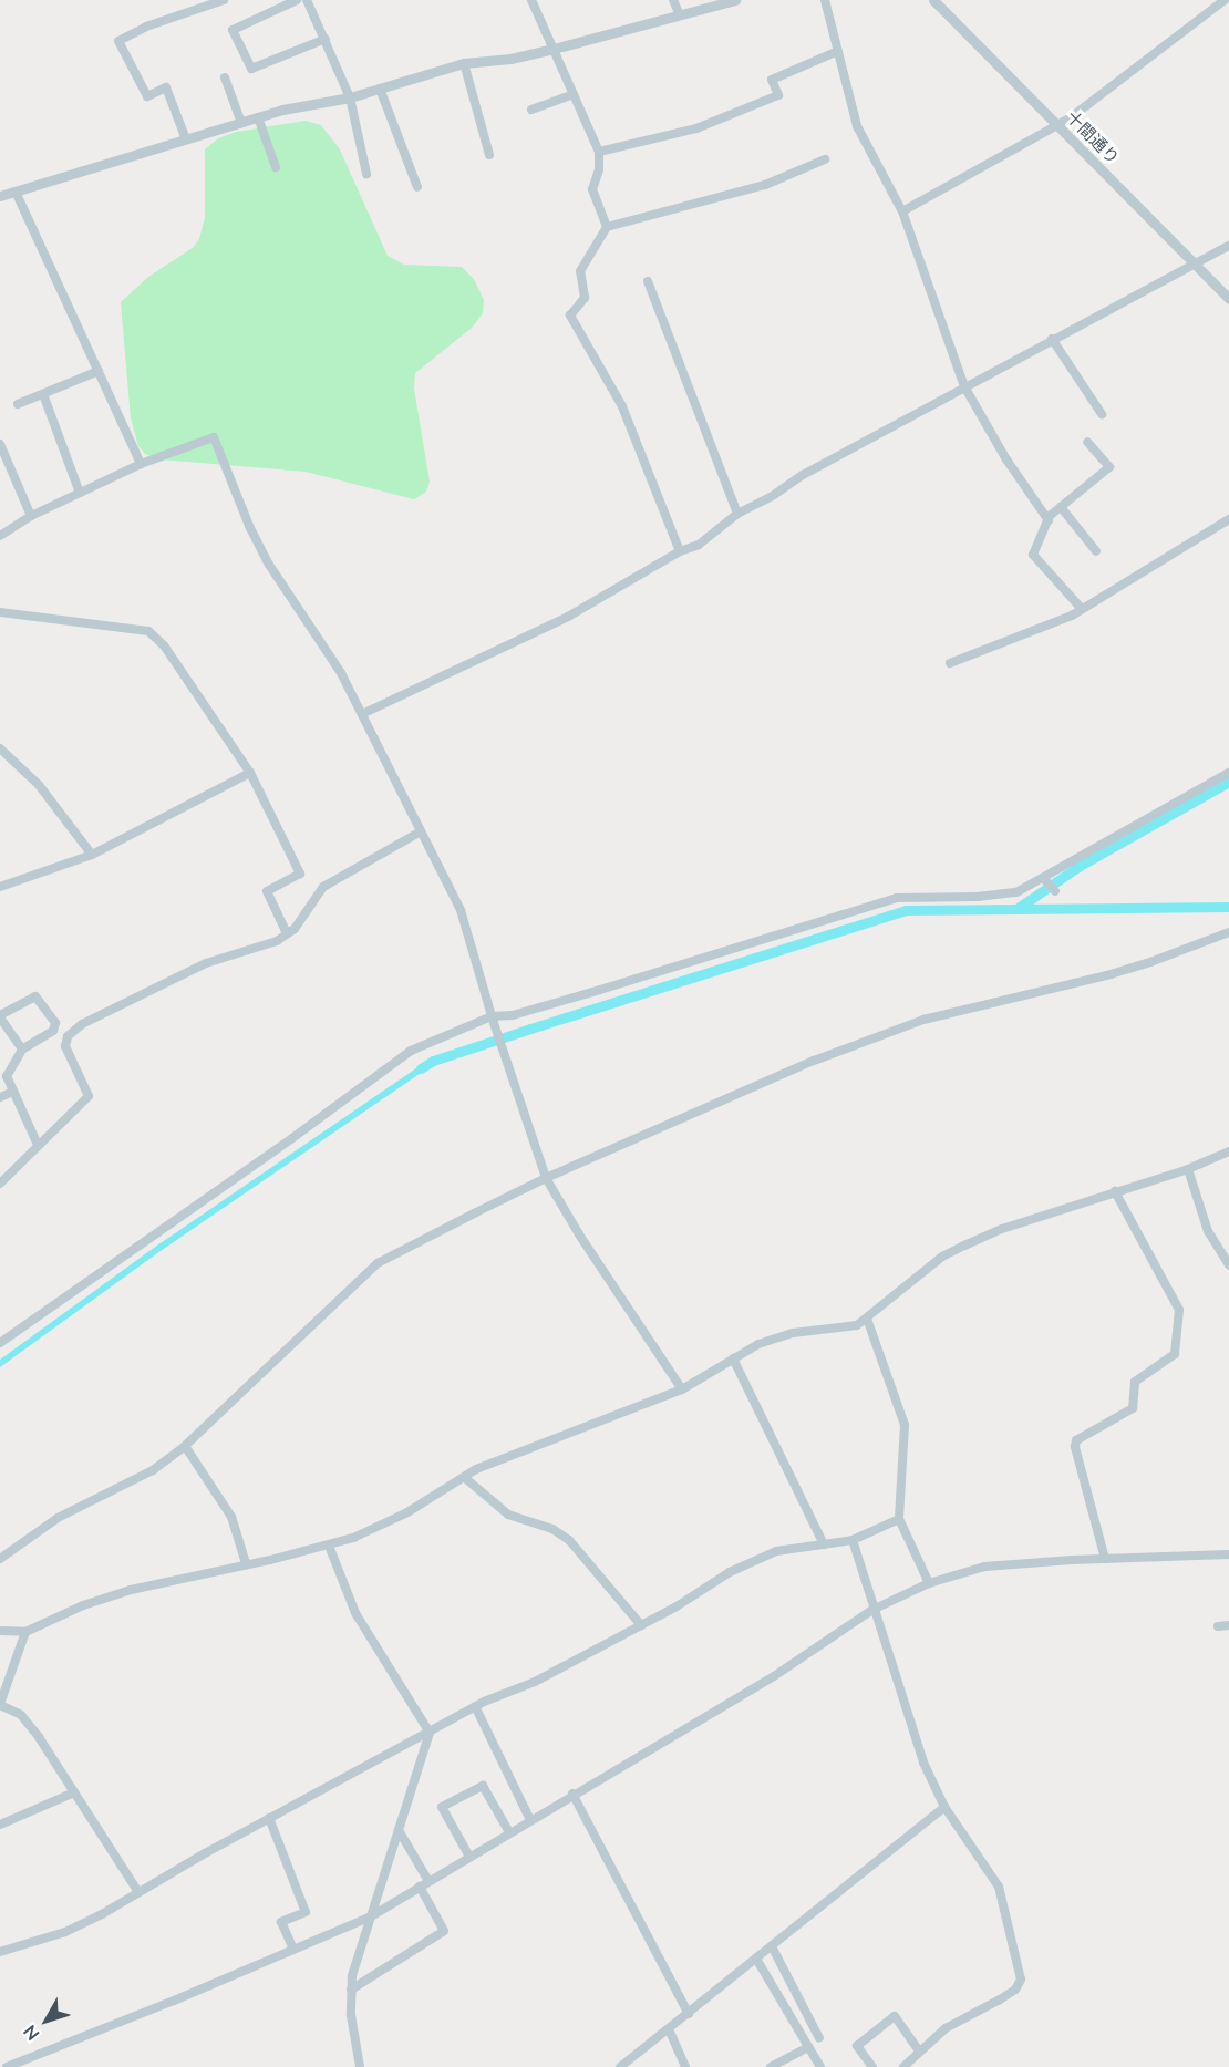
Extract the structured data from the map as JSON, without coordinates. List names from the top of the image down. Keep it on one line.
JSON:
{"streets":{"street":["十間通り"]},"north":"bottom left"}
